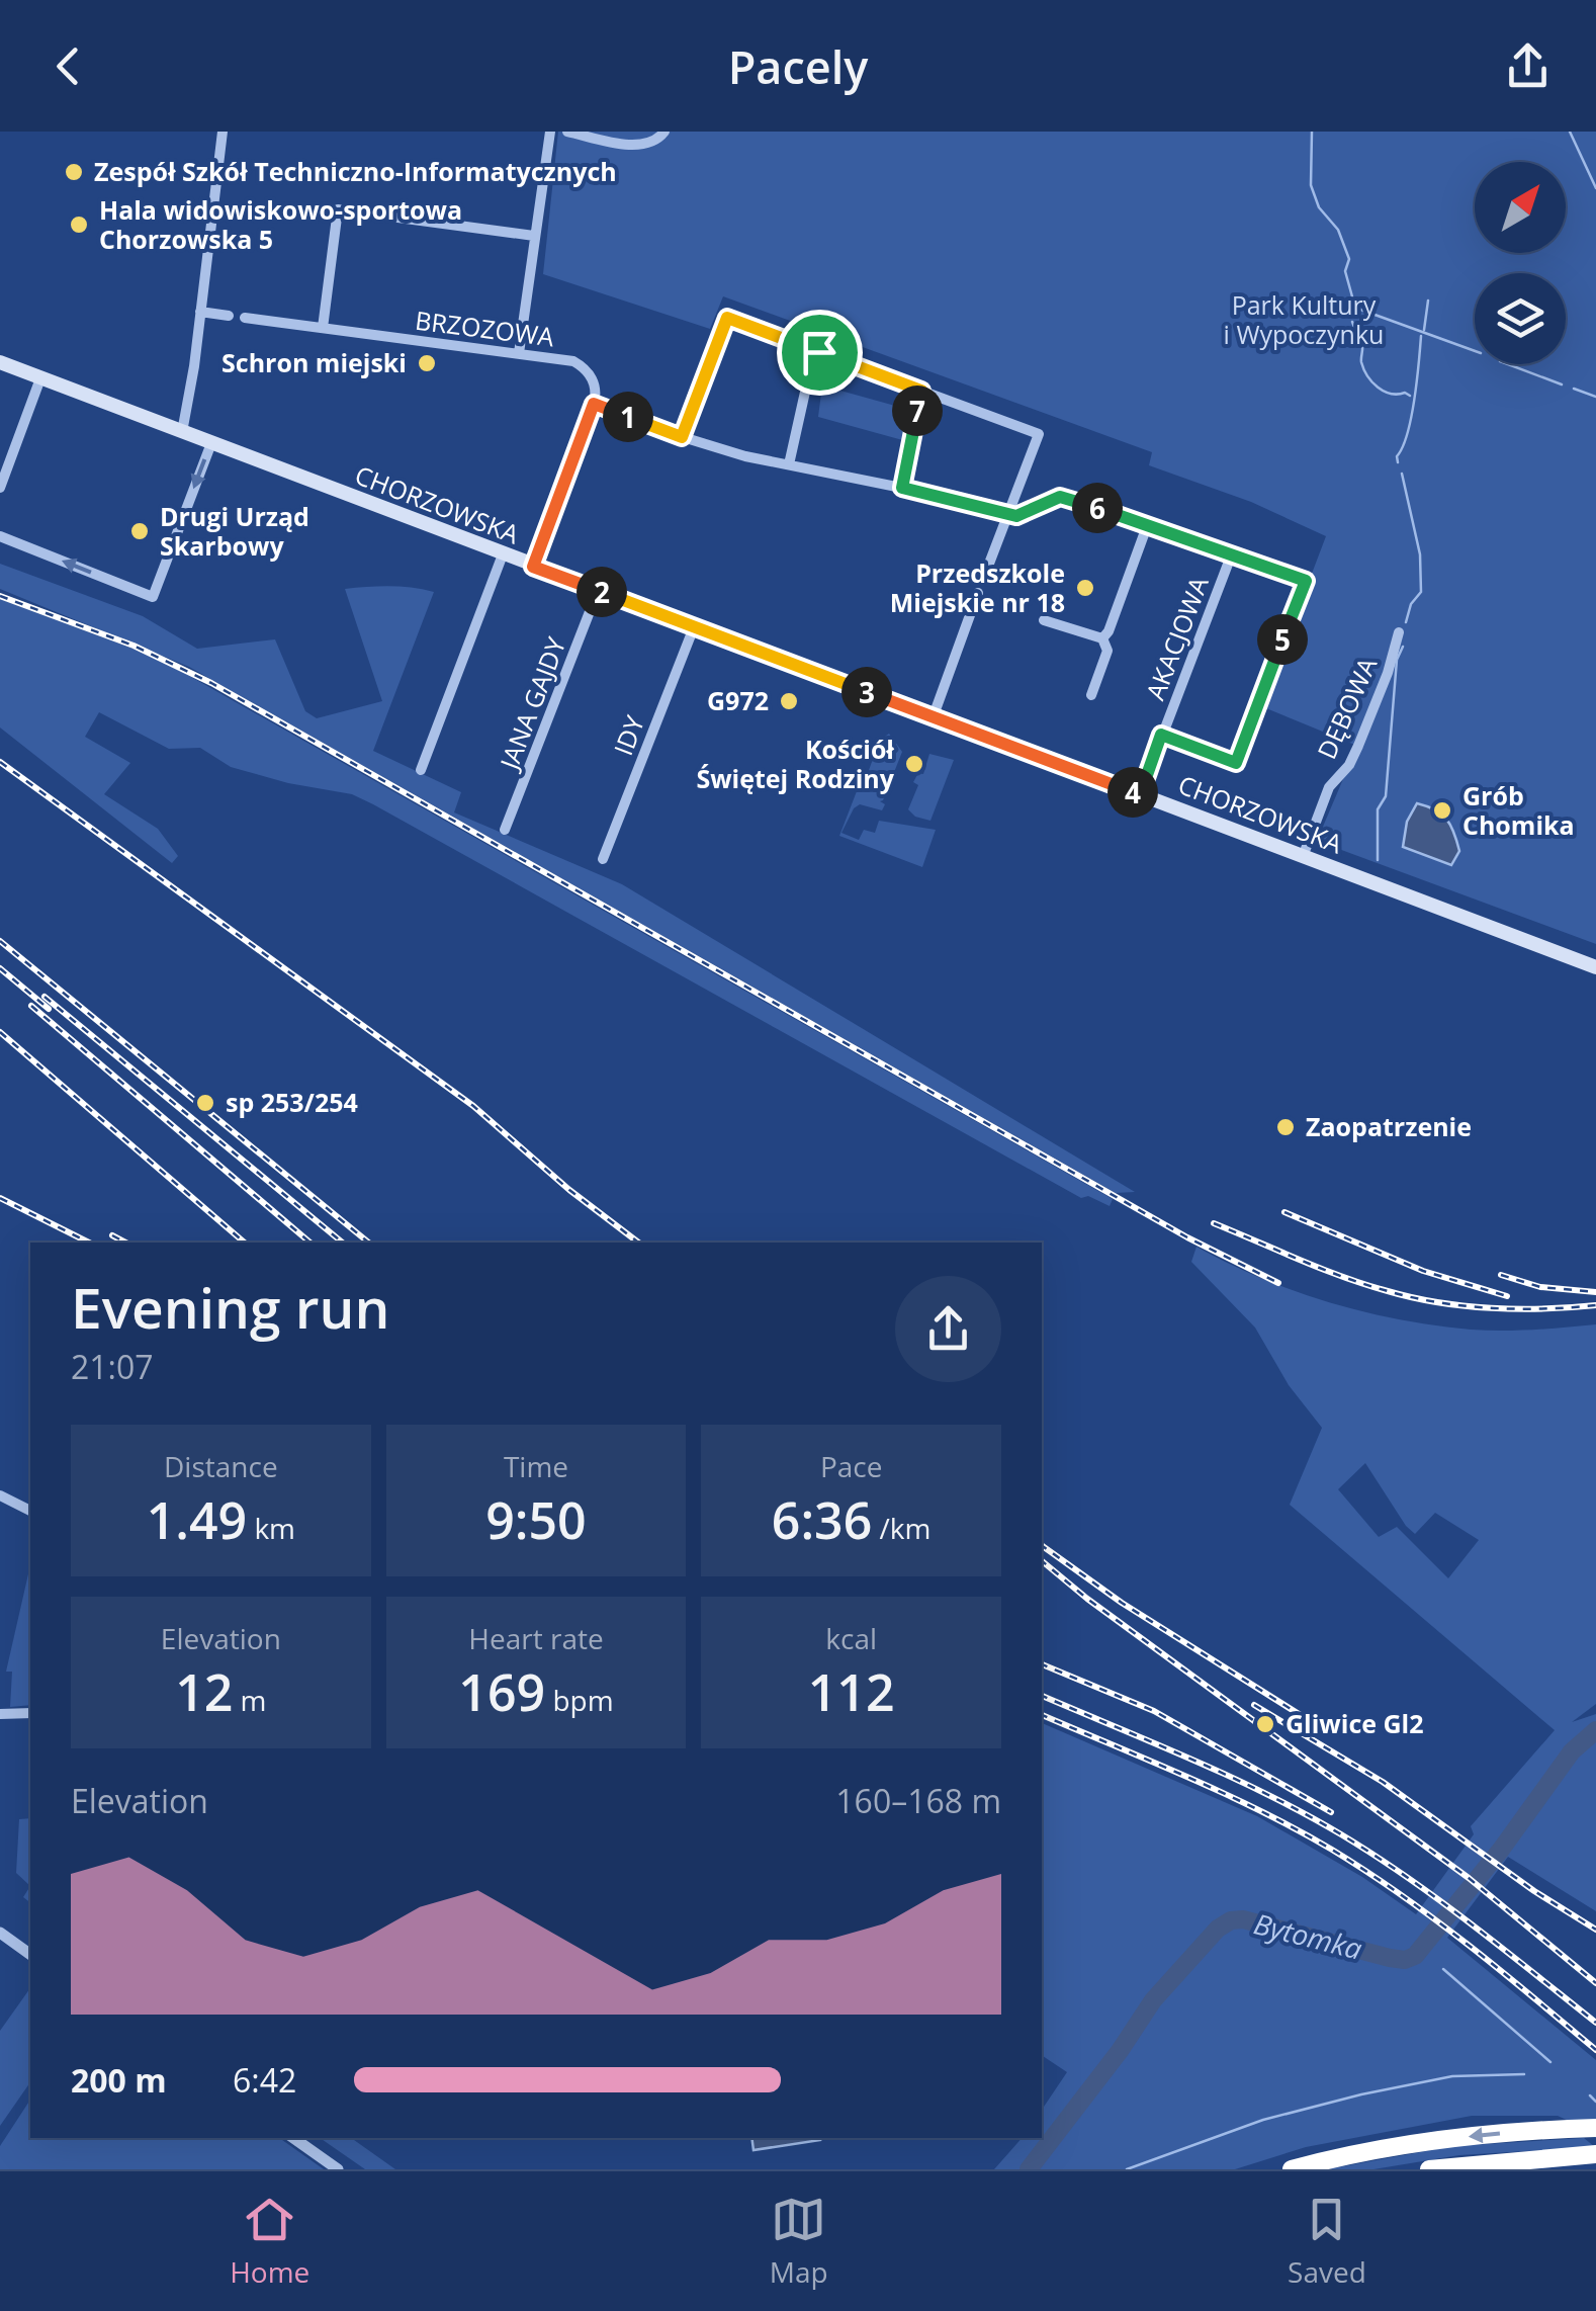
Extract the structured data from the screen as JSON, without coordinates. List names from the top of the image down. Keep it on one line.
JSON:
{"streets":{"main road":["CHORZOWSKA"],"street":["BRZOZOWA","AKACJOWA","JANA GAJDY","DĘBOWA","IDY"]},"crossings":[["CHORZOWSKA","AKACJOWA"],["CHORZOWSKA","JANA GAJDY"],["CHORZOWSKA","DĘBOWA"],["CHORZOWSKA","IDY"]],"water":["Bytomka"],"parks":["Park Kultury i Wypoczynku"],"places":["Zespół Szkół Techniczno-Informatycznych","Hala widowiskowo-sportowa Chorzowska 5","Schron miejski","Drugi Urząd Skarbowy","Przedszkole Miejskie nr 18","G972","Kościół Świętej Rodziny","Grób Chomika","sp 253/254","Zaopatrzenie","Gliwice Gl2"],"north":"top right","page":{"header":"Pacely","pins":["7","1","6","2","5","3","4"],"heading":["Evening run","21:07"],"stats":[["Distance","1.49 km"],["Time","9:50"],["Pace","6:36 /km"],["Elevation","12 m"],["Heart rate","169 bpm"],["kcal","112"]],"chart":["Elevation","160–168 m"],"list":[{"name":"200 m","note":"6:42"}],"tabs":["Home","Map","Saved"]}}
